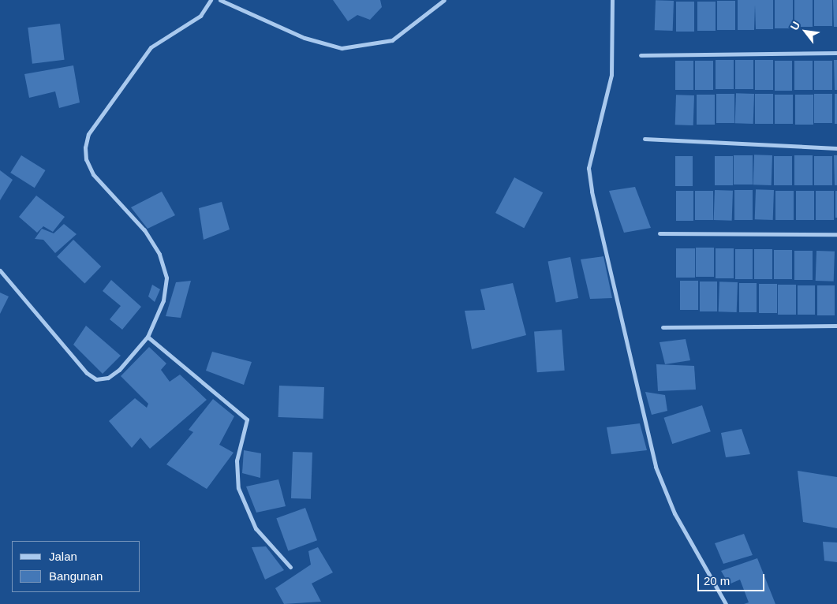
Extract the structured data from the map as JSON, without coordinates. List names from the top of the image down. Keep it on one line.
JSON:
{"legend":["Jalan","Bangunan"],"scale_bar":"20 m","north":"top left"}
